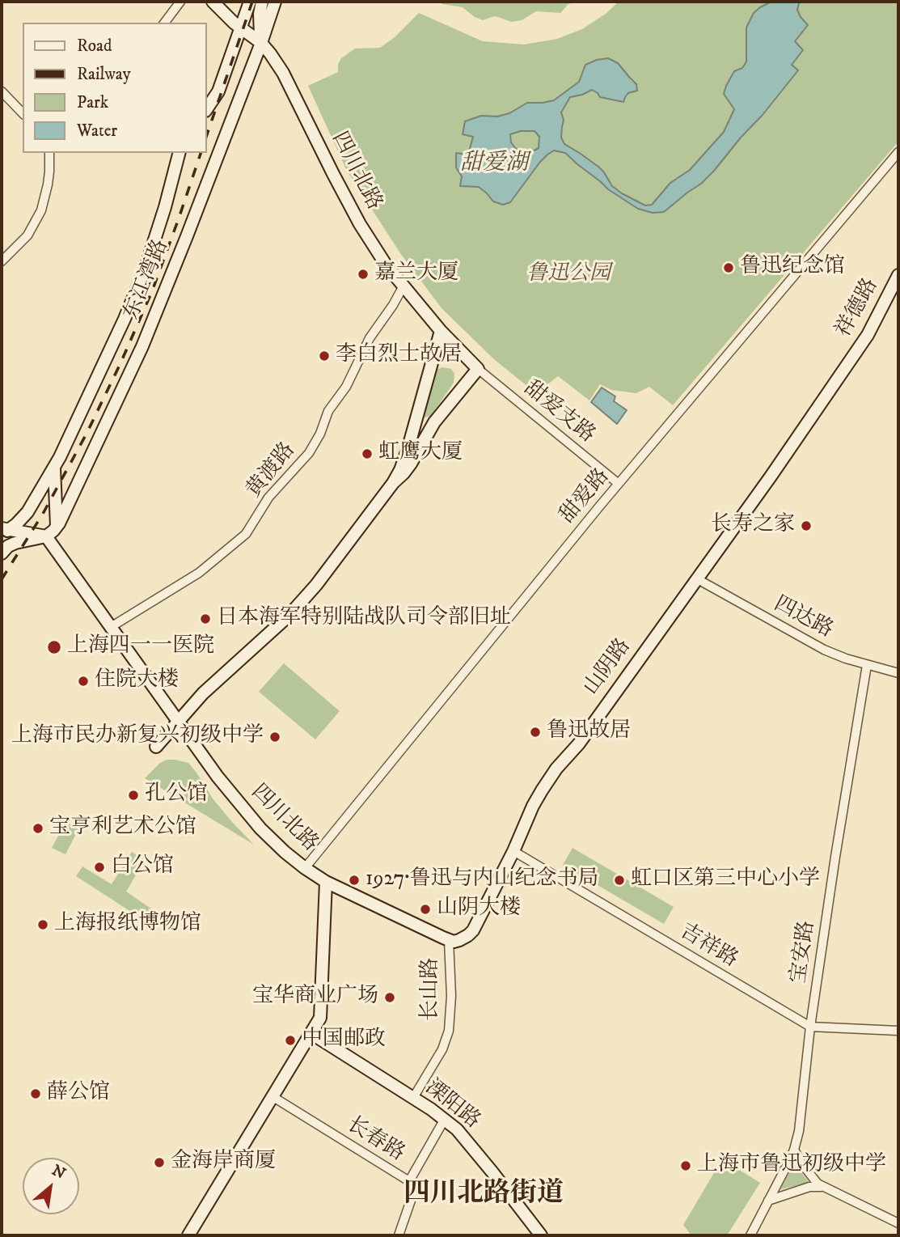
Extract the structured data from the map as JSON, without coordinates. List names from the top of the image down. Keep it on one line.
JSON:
{"streets":{"main road":["四川北路","东江湾路","祥德路","山阴路","溧阳路"],"street":["甜爱支路","黄渡路","甜爱路","四达路","吉祥路","宝安路","长山路","长春路"]},"crossings":[["四川北路","东江湾路"],["四川北路","甜爱支路"],["四川北路","黄渡路"],["四川北路","甜爱路"],["祥德路","山阴路"],["甜爱支路","甜爱路"],["四达路","山阴路"],["四达路","宝安路"],["山阴路","吉祥路"],["山阴路","长山路"],["吉祥路","宝安路"],["长山路","溧阳路"]],"districts":["四川北路街道"],"water":["甜爱湖"],"parks":["鲁迅公园"],"places":["鲁迅纪念馆","嘉兰大厦","李白烈士故居","虹鹰大厦","长寿之家","日本海军特别陆战队司令部旧址","上海四一一医院","住院大楼","鲁迅故居","上海市民办新复兴初级中学","孔公馆","宝亨利艺术公馆","白公馆","1927·鲁迅与内山纪念书局","虹口区第三中心小学","山阴大楼","上海报纸博物馆","宝华商业广场","中国邮政","薛公馆","金海岸商厦","上海市鲁迅初级中学"],"legend":["Road","Railway","Park","Water"],"north":"top right"}
